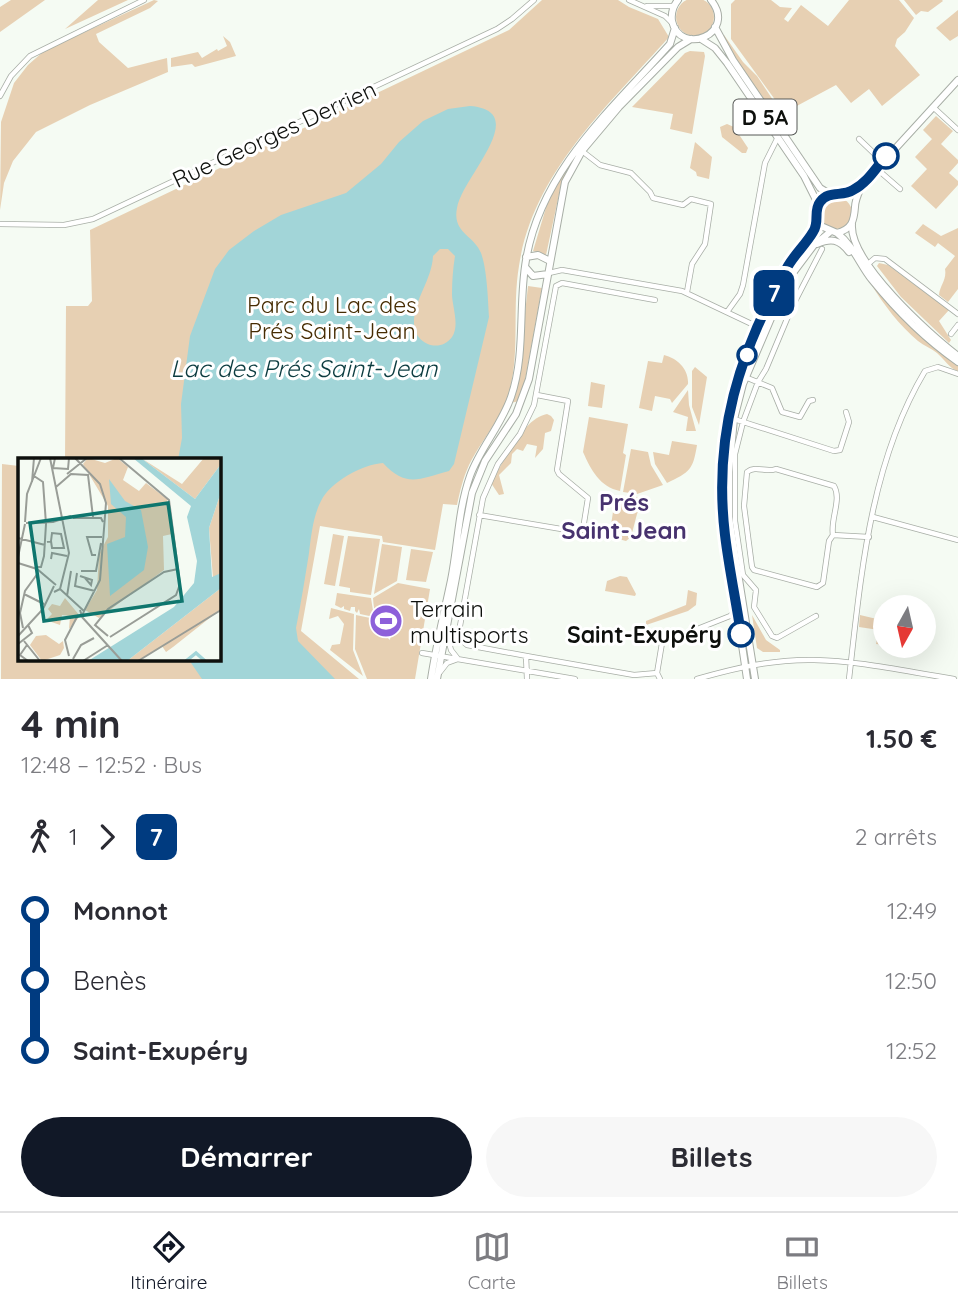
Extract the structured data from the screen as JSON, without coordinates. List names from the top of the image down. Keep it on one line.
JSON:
{"streets":{"main road":["D 5A"],"street":["Rue Georges Derrien"]},"districts":["Prés Saint-Jean"],"water":["Lac des Prés Saint-Jean"],"parks":["Parc du Lac des Prés Saint-Jean"],"places":{"sports":["Terrain multisports"],"other":["Saint-Exupéry"]},"lines":["bus line 7"],"north":"bottom","page":{"on_map":"7","heading":["4 min","12:48 – 12:52 · Bus","1.50 €"],"legs":["1","7","2 arrêts"],"list":[{"name":"Monnot","value":"12:49"},{"name":"Benès","value":"12:50"},{"name":"Saint-Exupéry","value":"12:52"}],"buttons":["Démarrer","Billets"],"tabs":["Itinéraire","Carte","Billets"]}}
